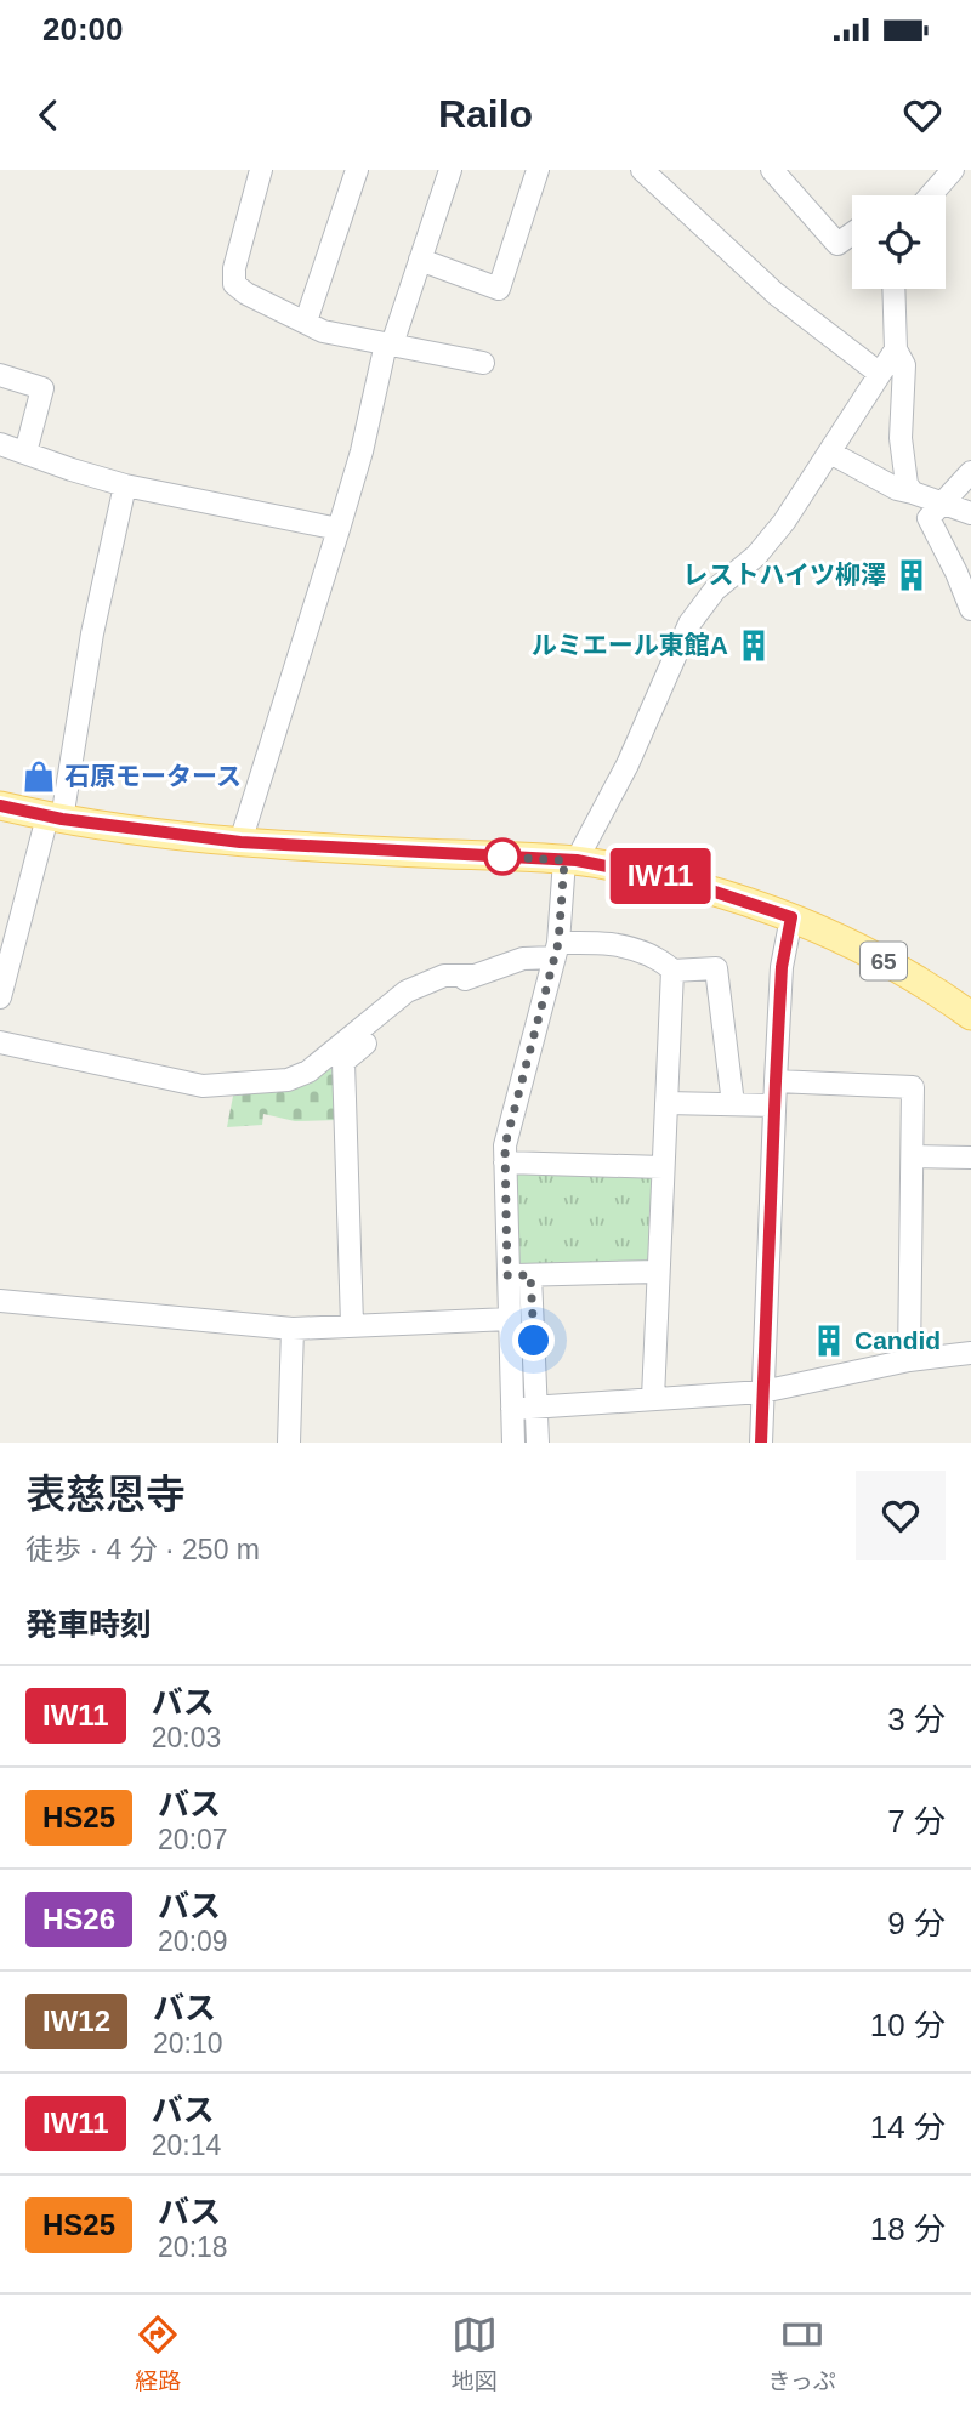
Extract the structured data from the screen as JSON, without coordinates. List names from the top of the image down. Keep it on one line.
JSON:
{"streets":{"main road":["65"]},"places":{"building":["レストハイツ柳澤","ルミエール東館A","Candid"],"shop":["石原モータース"]},"lines":["bus line IW11"],"page":{"status":"20:00","header":"Railo","on_map":"IW11","heading":[["表慈恩寺","徒歩 · 4 分 · 250 m"],"発車時刻"],"list":[{"mark":"IW11","name":"バス","note":"20:03","value":"3 分"},{"mark":"HS25","name":"バス","note":"20:07","value":"7 分"},{"mark":"HS26","name":"バス","note":"20:09","value":"9 分"},{"mark":"IW12","name":"バス","note":"20:10","value":"10 分"},{"mark":"IW11","name":"バス","note":"20:14","value":"14 分"},{"mark":"HS25","name":"バス","note":"20:18","value":"18 分"}],"tabs":["経路","地図","きっぷ"]}}
